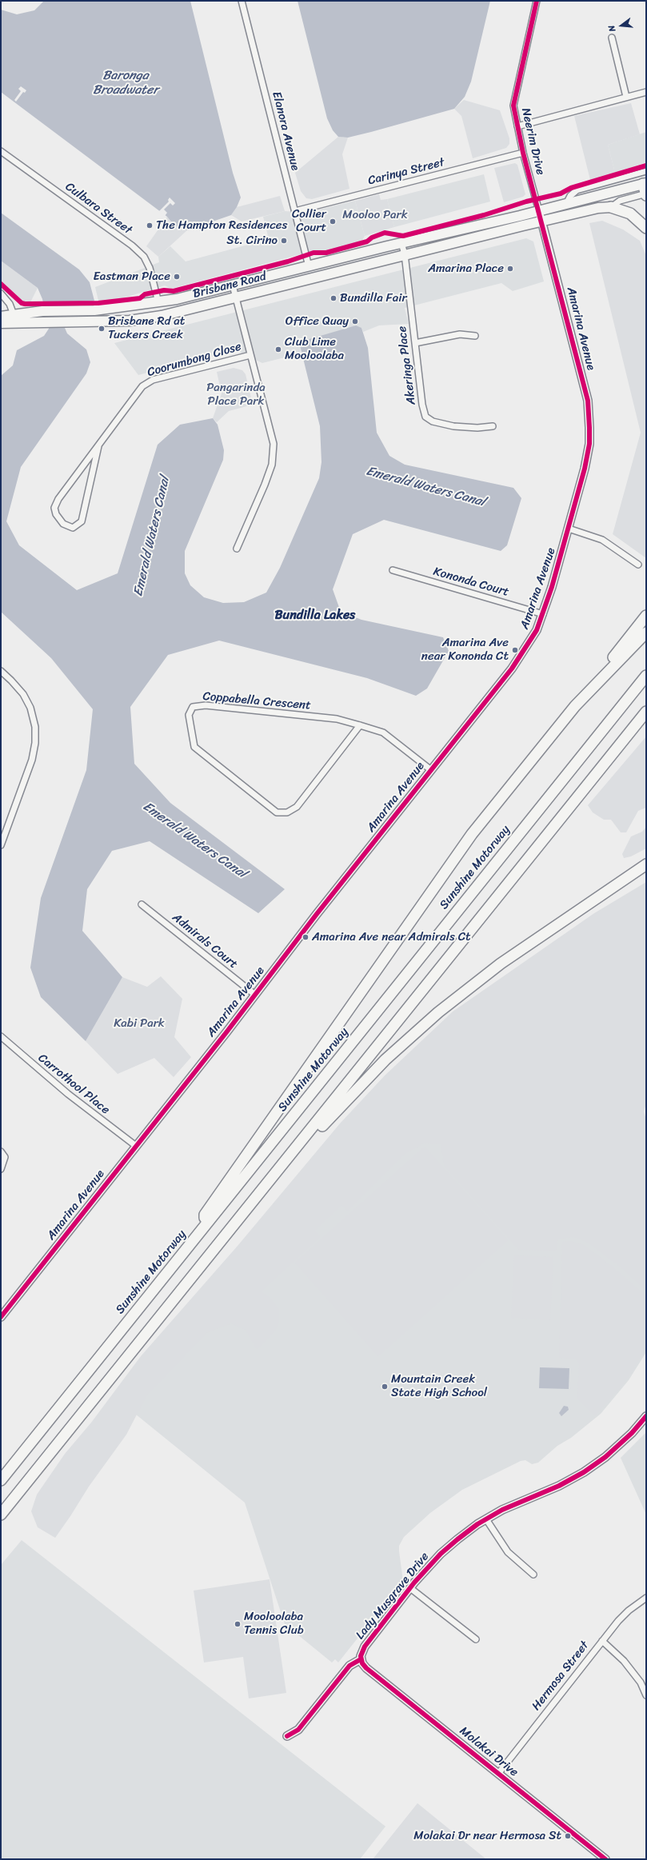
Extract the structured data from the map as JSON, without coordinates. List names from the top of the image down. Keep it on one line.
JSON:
{"streets":{"highway":["Sunshine Motorway"],"main road":["Brisbane Road"],"street":["Elanora Avenue","Neerim Drive","Carinya Street","Culbara Street","Amarina Avenue","Coorumbong Close","Akeringa Place","Kononda Court","Coppabella Crescent","Admirals Court","Carrothool Place","Lady Musgrave Drive","Hermosa Street","Molakai Drive"]},"crossings":[["Elanora Avenue","Carinya Street"],["Elanora Avenue","Brisbane Road"],["Neerim Drive","Carinya Street"],["Neerim Drive","Brisbane Road"],["Neerim Drive","Amarina Avenue"],["Culbara Street","Brisbane Road"],["Brisbane Road","Amarina Avenue"],["Brisbane Road","Akeringa Place"],["Amarina Avenue","Kononda Court"],["Amarina Avenue","Coppabella Crescent"],["Amarina Avenue","Admirals Court"],["Amarina Avenue","Carrothool Place"],["Lady Musgrave Drive","Molakai Drive"],["Hermosa Street","Molakai Drive"]],"districts":["Bundilla Lakes"],"water":["Baronga Broadwater","Emerald Waters Canal"],"parks":["Mooloo Park","Pangarinda Place Park","Kabi Park"],"places":["Collier Court","The Hampton Residences","St. Cirino","Amarina Place","Eastman Place","Bundilla Fair","Office Quay","Brisbane Rd at Tuckers Creek","Club Lime Mooloolaba","Amarina Ave near Kononda Ct","Amarina Ave near Admirals Ct","Mountain Creek State High School","Mooloolaba Tennis Club","Molakai Dr near Hermosa St"],"north":"left"}
